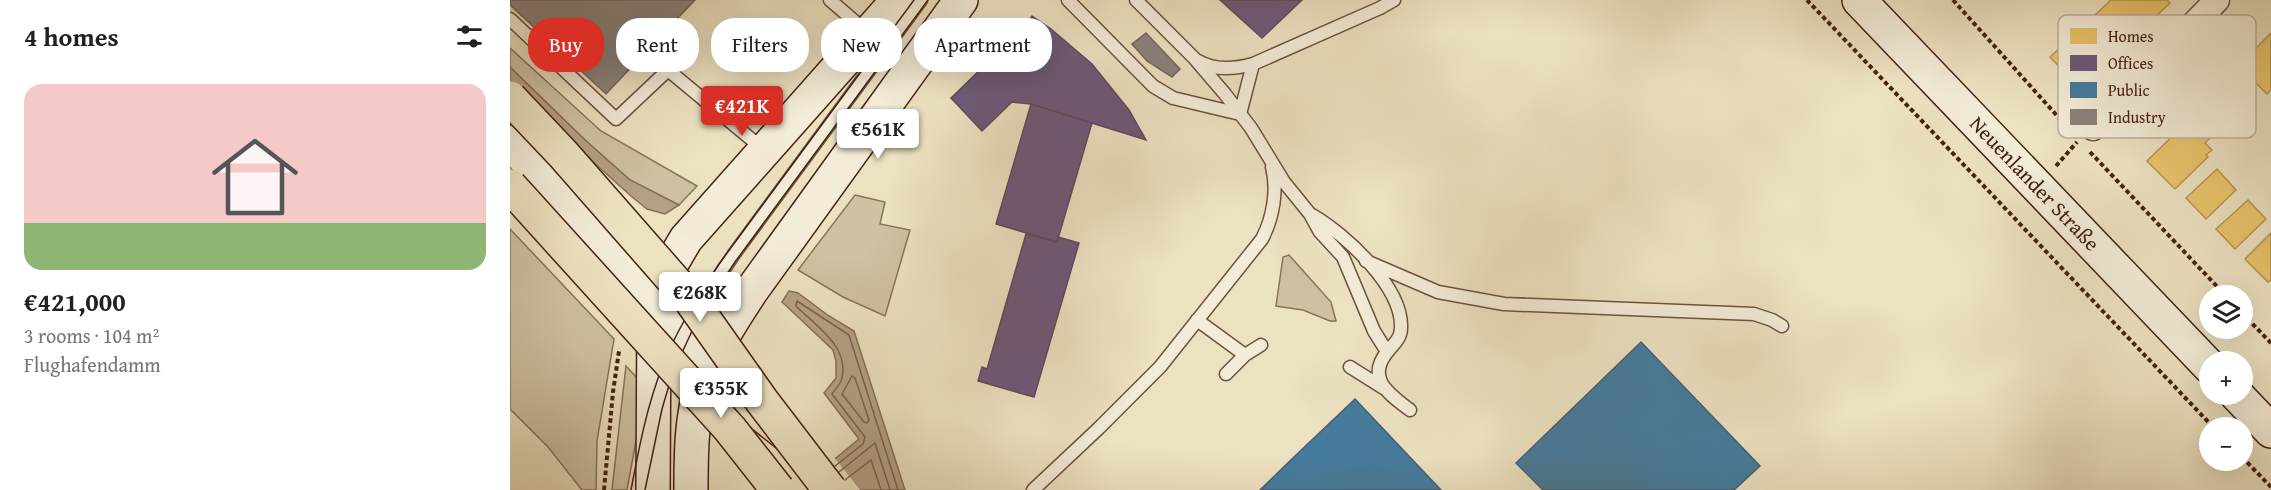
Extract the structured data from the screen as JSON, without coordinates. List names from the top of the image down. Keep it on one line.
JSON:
{"streets":{"main road":["Neuenlander Straße"]},"legend":["Homes","Offices","Public","Industry"],"page":{"heading":"4 homes","chip":["Buy","Rent","Filters","New","Apartment"],"list":[{"name":"€421,000","note":"3 rooms · 104 m² · Flughafendamm"}],"price":["€421K","€561K","€268K","€355K"],"map_buttons":["+","−"]}}
